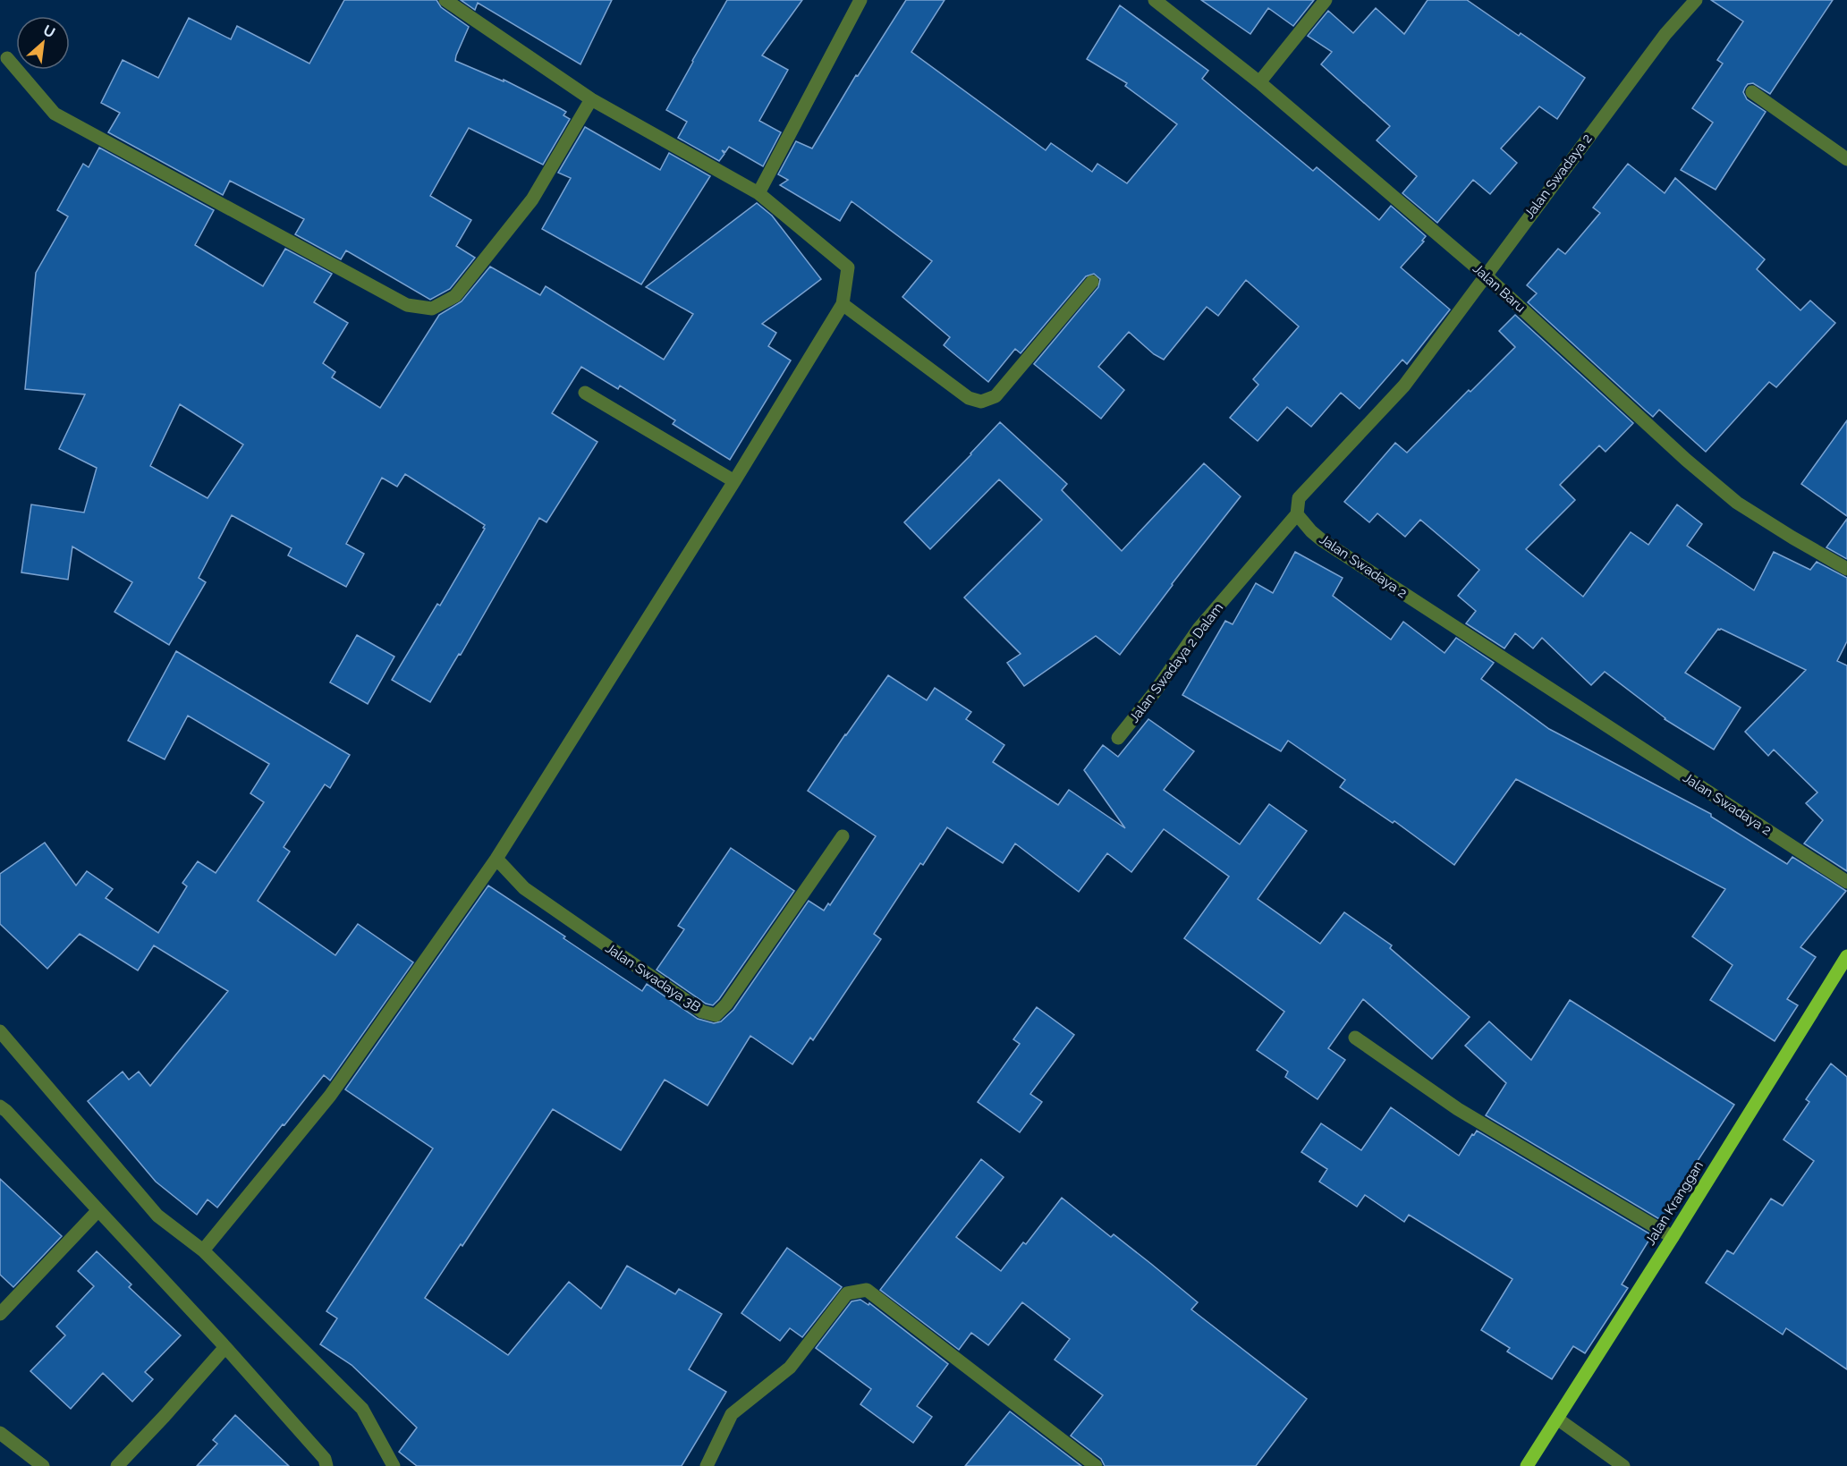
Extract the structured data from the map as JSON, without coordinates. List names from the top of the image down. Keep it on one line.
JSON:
{"streets":{"main road":["Jalan Kranggan"],"street":["Jalan Swadaya 2","Jalan Baru","Jalan Swadaya 2 Dalam","Jalan Swadaya 3B"]},"crossings":[["Jalan Swadaya 2","Jalan Baru"],["Jalan Swadaya 2","Jalan Swadaya 2 Dalam"]],"north":"top right"}
